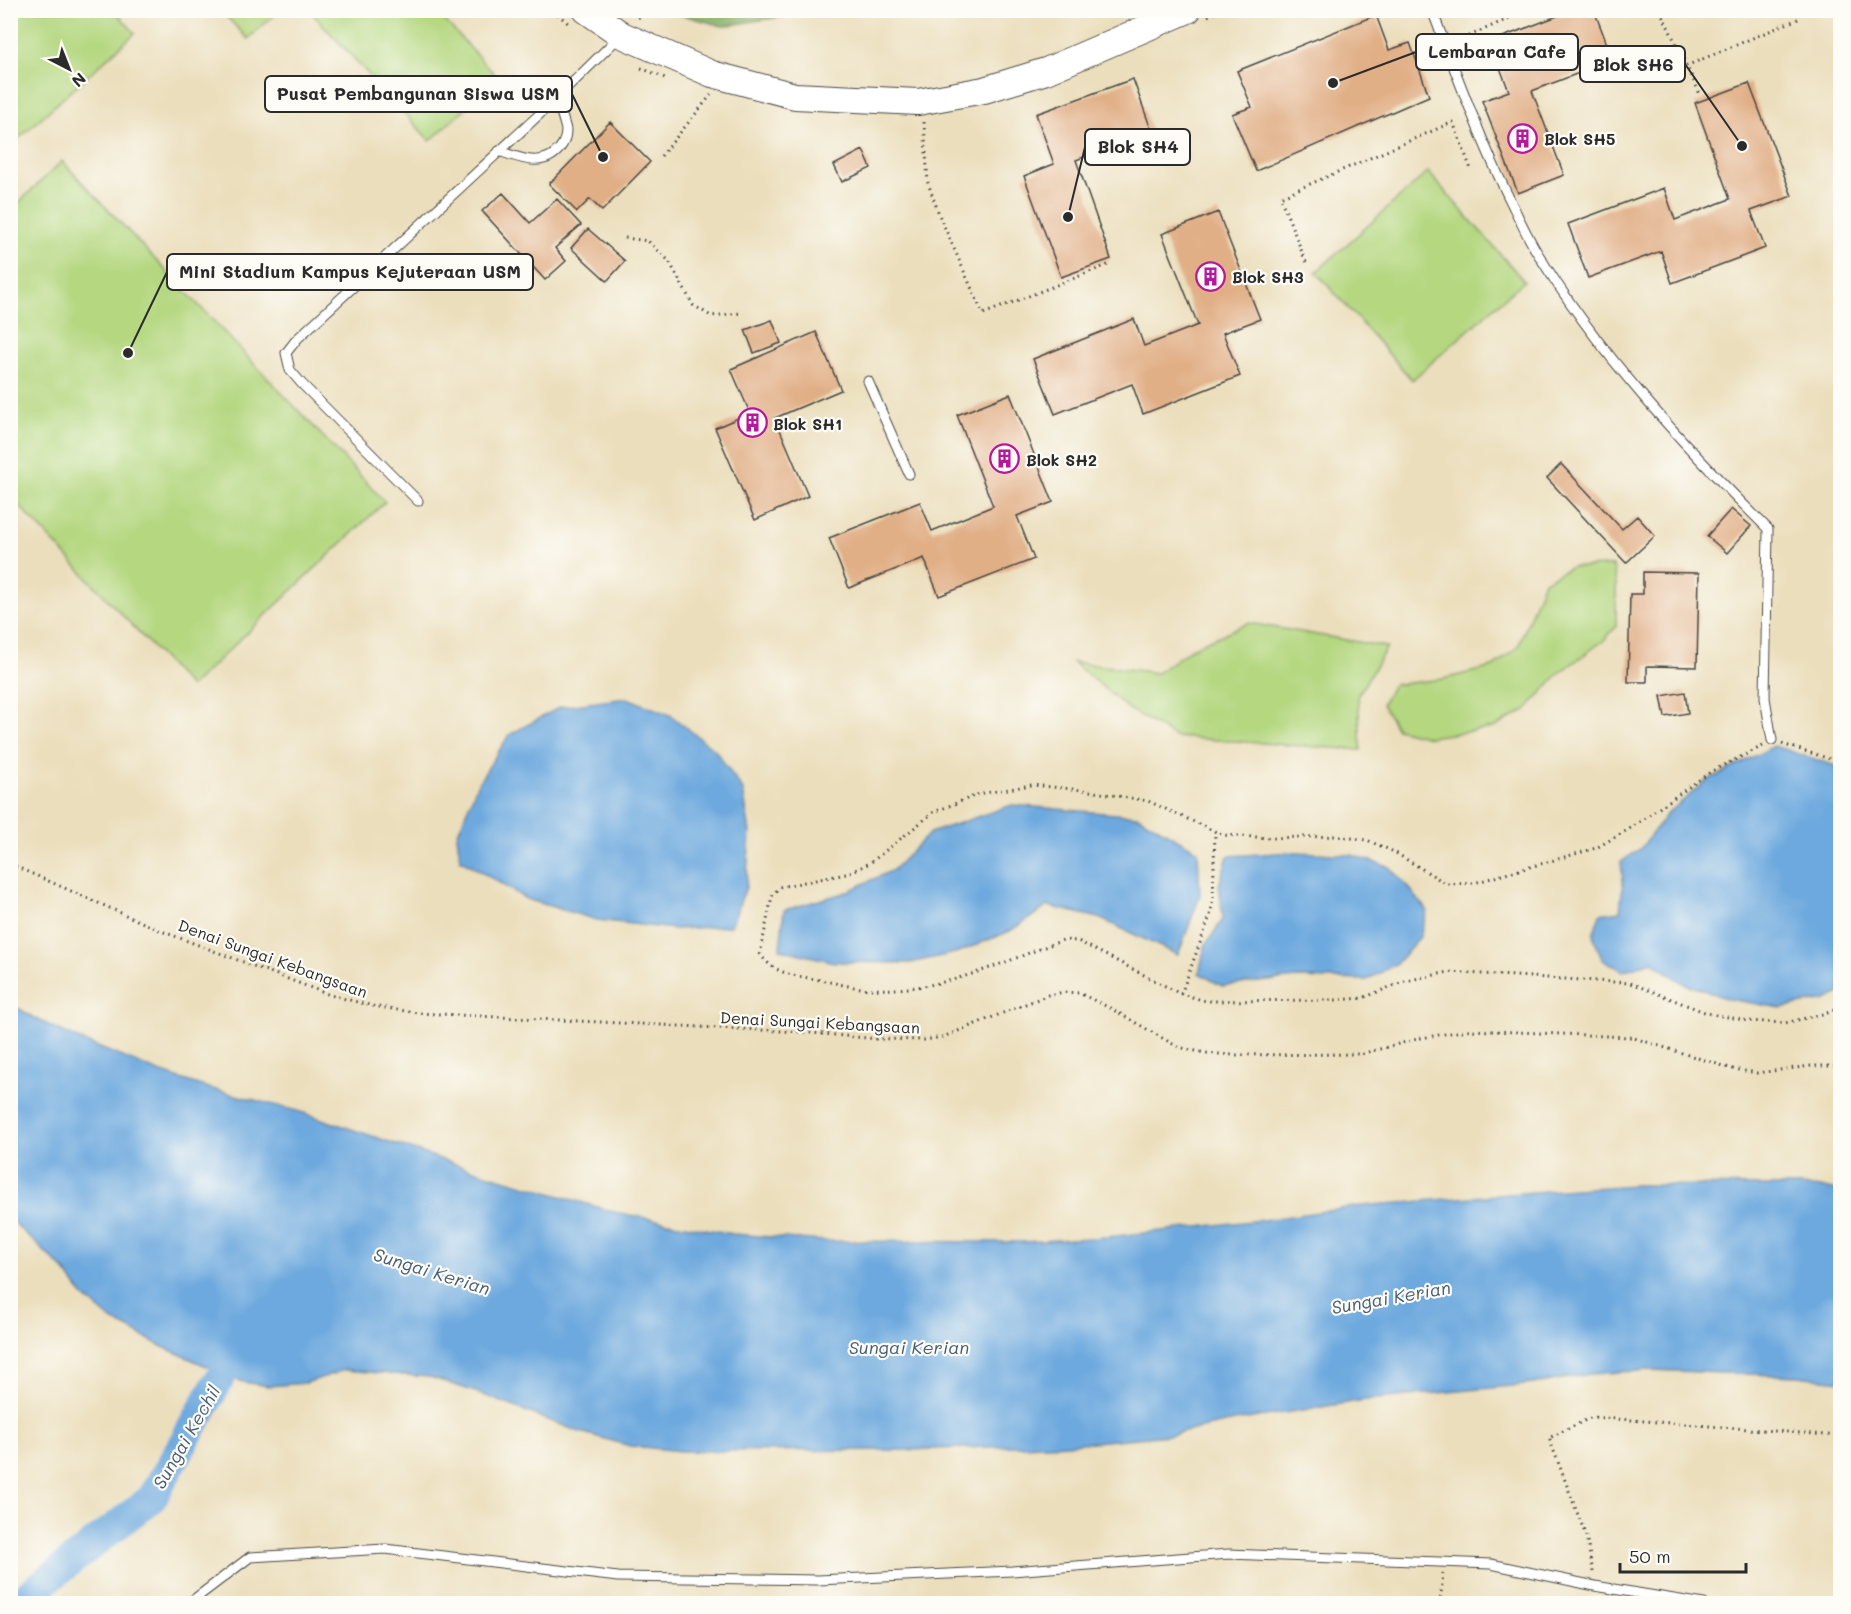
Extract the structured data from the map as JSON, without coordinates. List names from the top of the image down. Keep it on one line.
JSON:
{"streets":{"path":["Denai Sungai Kebangsaan"]},"water":["Sungai Kerian","Sungai Kechil"],"places":{"other":["Lembaran Cafe","Blok SH6","Pusat Pembangunan Siswa USM","Blok SH4","Mini Stadium Kampus Kejuteraan USM"],"building":["Blok SH5","Blok SH3","Blok SH1","Blok SH2"]},"scale_bar":"50 m","north":"bottom right"}
